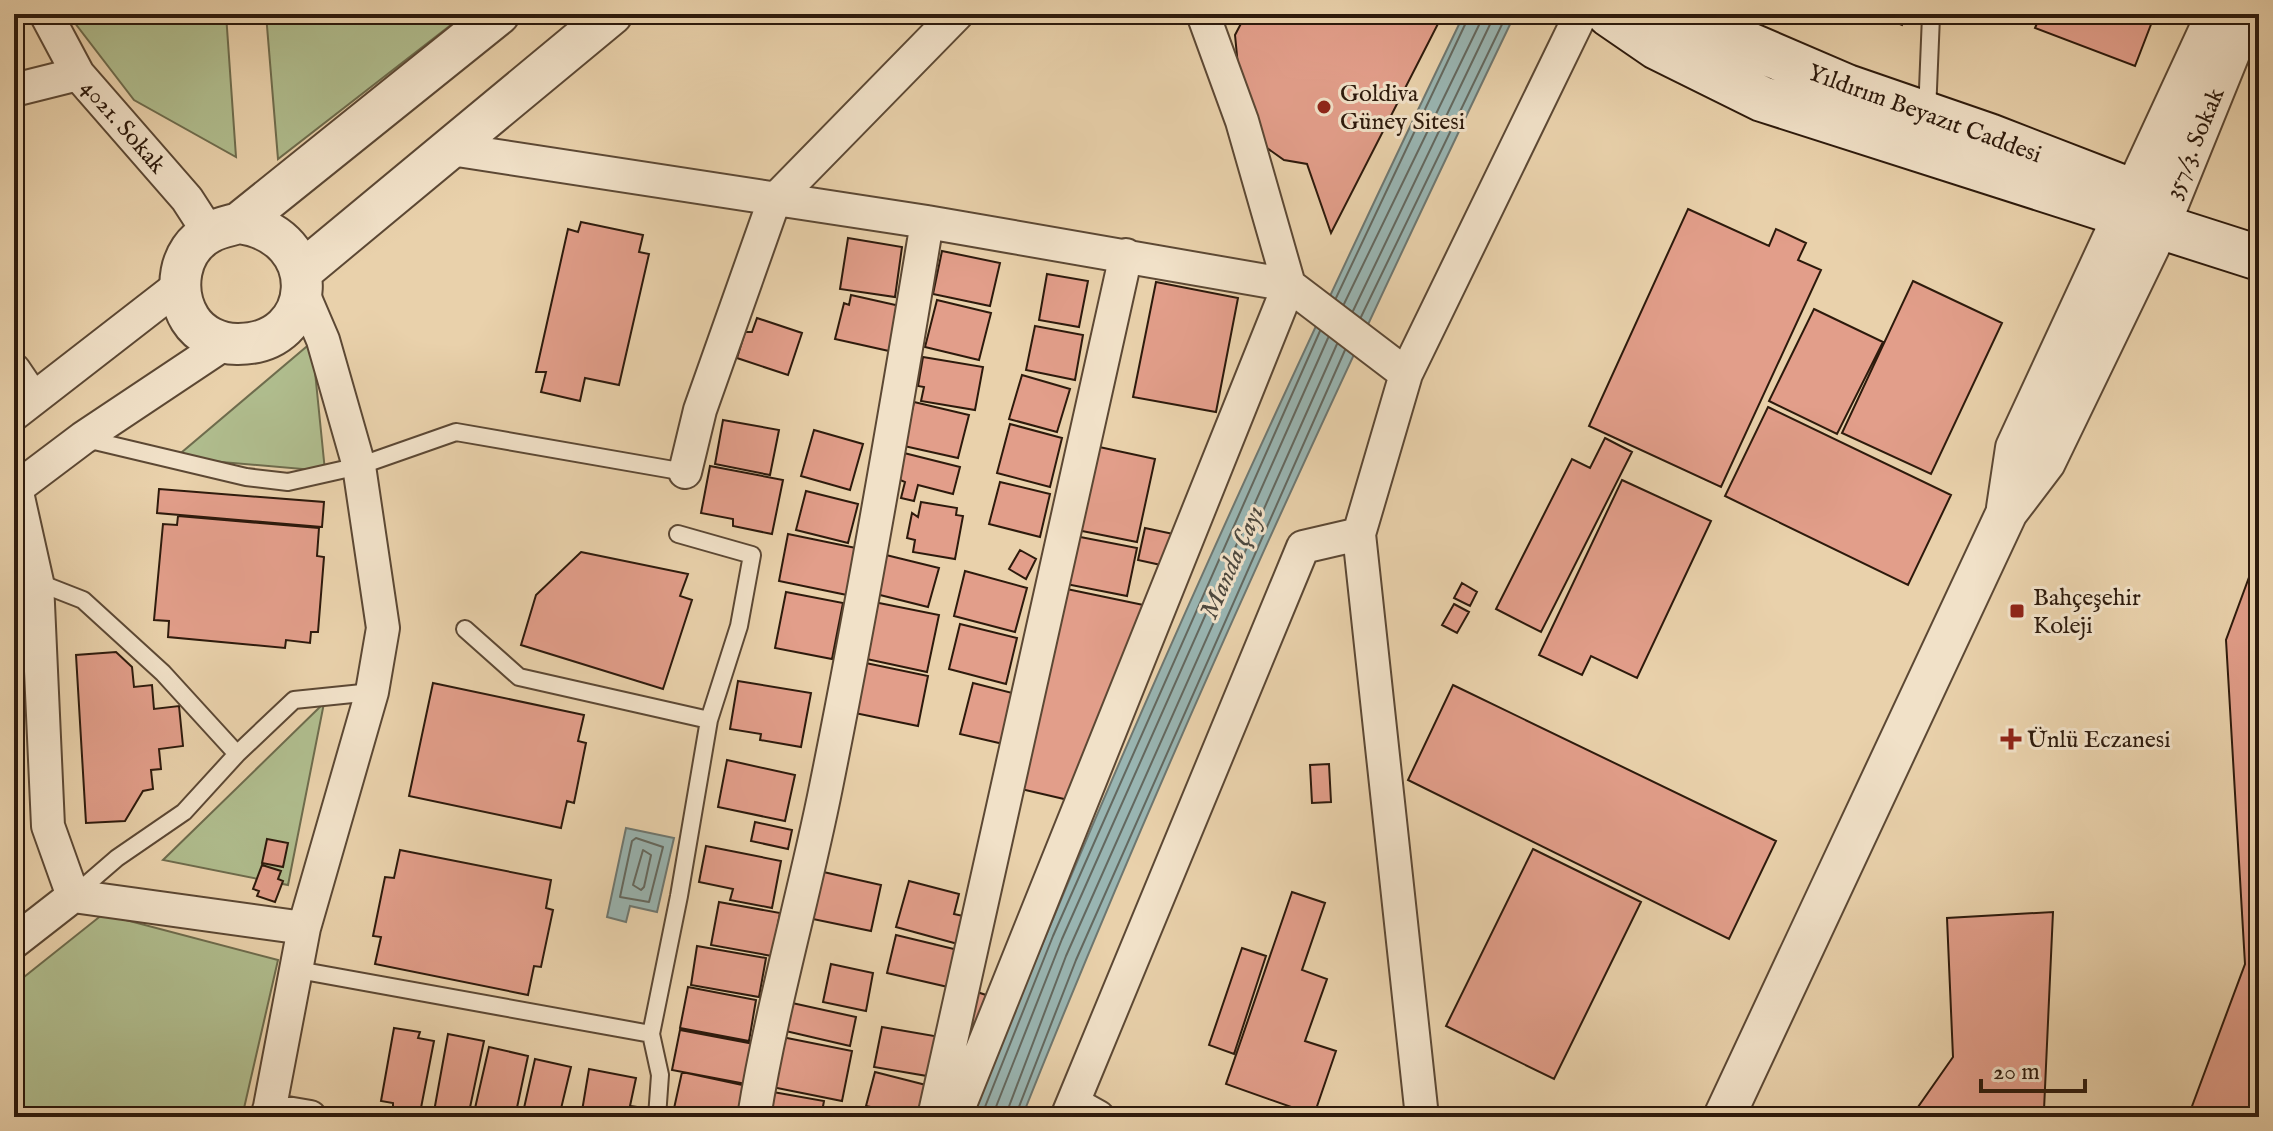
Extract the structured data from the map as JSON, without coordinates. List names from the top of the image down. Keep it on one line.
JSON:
{"streets":{"main road":["Yıldırım Beyazıt Caddesi"],"street":["4021. Sokak","357/3. Sokak"]},"crossings":[["Yıldırım Beyazıt Caddesi","357/3. Sokak"]],"water":["Manda Çayı"],"places":{"other":["Goldiva Güney Sitesi"],"transit":["Bahçeşehir Koleji"],"health":["Ünlü Eczanesi"]},"scale_bar":"20 m"}
